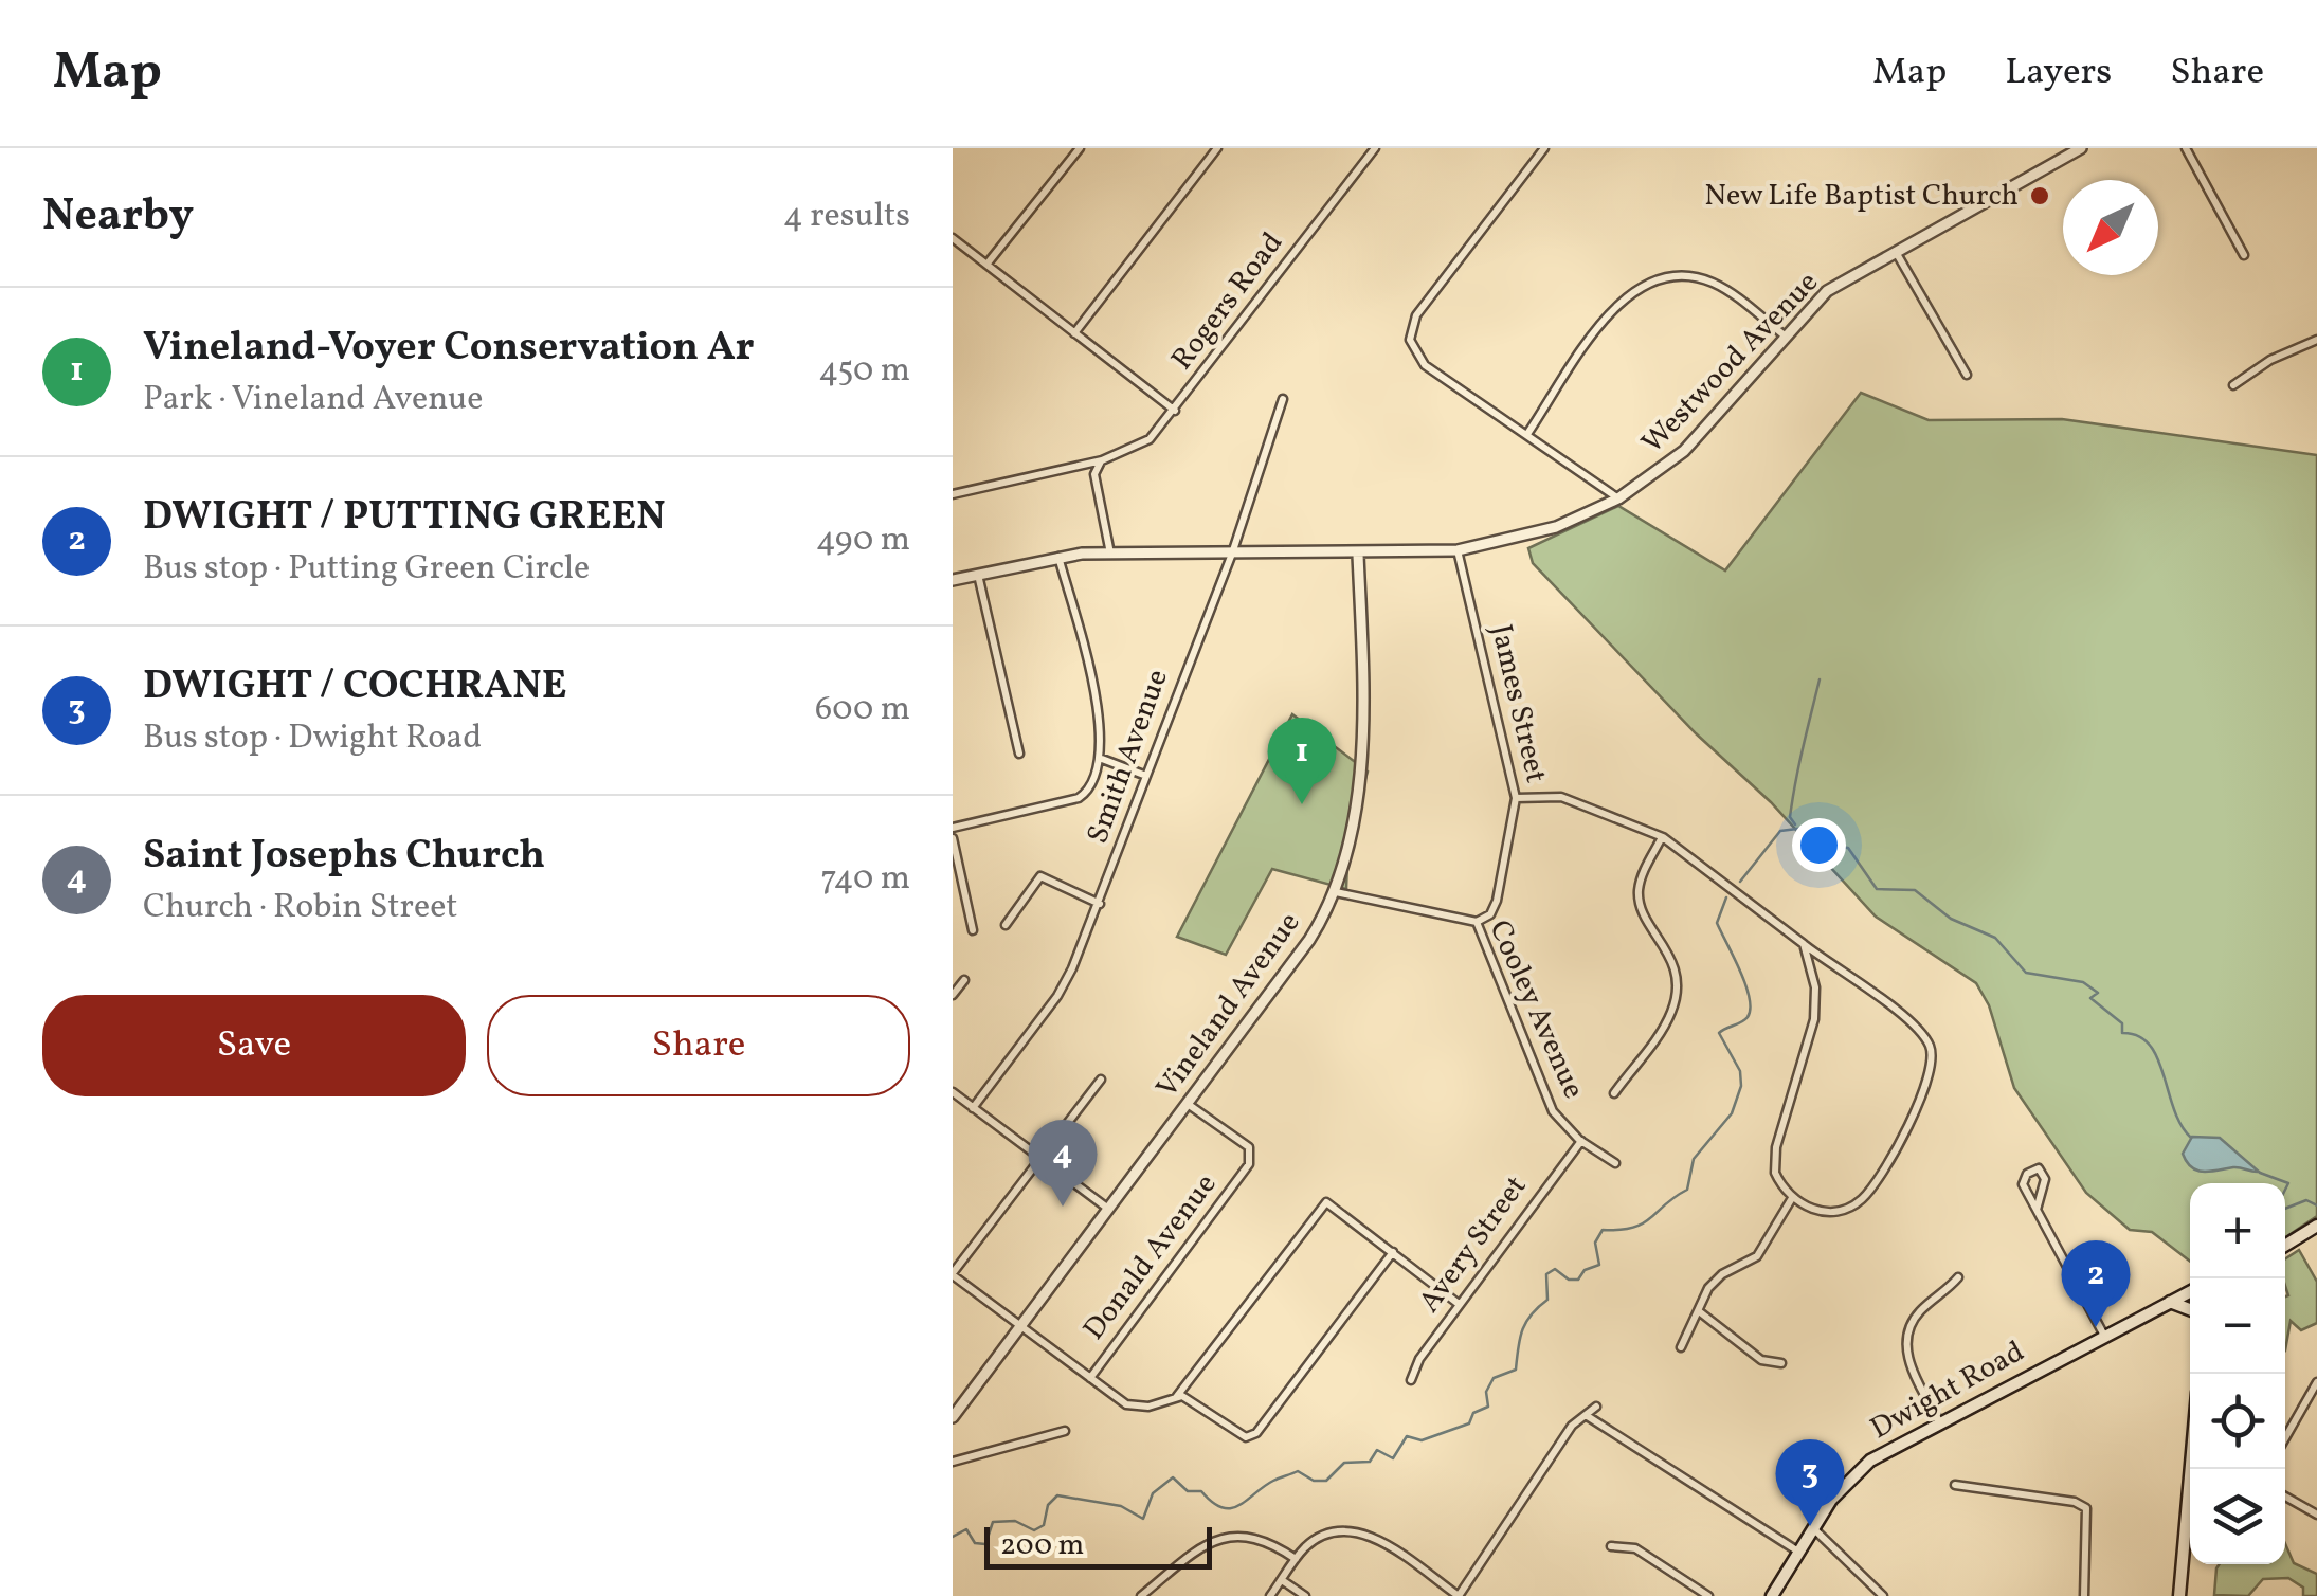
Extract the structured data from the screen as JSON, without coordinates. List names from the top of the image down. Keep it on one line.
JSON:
{"streets":{"main road":["Dwight Road"],"street":["Rogers Road","Westwood Avenue","James Street","Smith Avenue","Vineland Avenue","Cooley Avenue","Avery Street","Donald Avenue"]},"crossings":[["Westwood Avenue","James Street"],["Westwood Avenue","Smith Avenue"],["Westwood Avenue","Vineland Avenue"],["James Street","Cooley Avenue"],["Vineland Avenue","Cooley Avenue"],["Vineland Avenue","Donald Avenue"],["Cooley Avenue","Avery Street"]],"places":["New Life Baptist Church"],"scale_bar":"200 m","north":"bottom left","page":{"header":"Map","nav":["Map","Layers","Share"],"heading":["Nearby","4 results"],"list":[{"mark":"1","name":"Vineland-Voyer Conservation Ar","note":"Park · Vineland Avenue","value":"450 m"},{"mark":"2","name":"DWIGHT / PUTTING GREEN","note":"Bus stop · Putting Green Circle","value":"490 m"},{"mark":"3","name":"DWIGHT / COCHRANE","note":"Bus stop · Dwight Road","value":"600 m"},{"mark":"4","name":"Saint Josephs Church","note":"Church · Robin Street","value":"740 m"}],"pins":["1","4","2","3"],"buttons":["Save","Share"],"map_buttons":["+","−"],"scale":"200 m"}}
